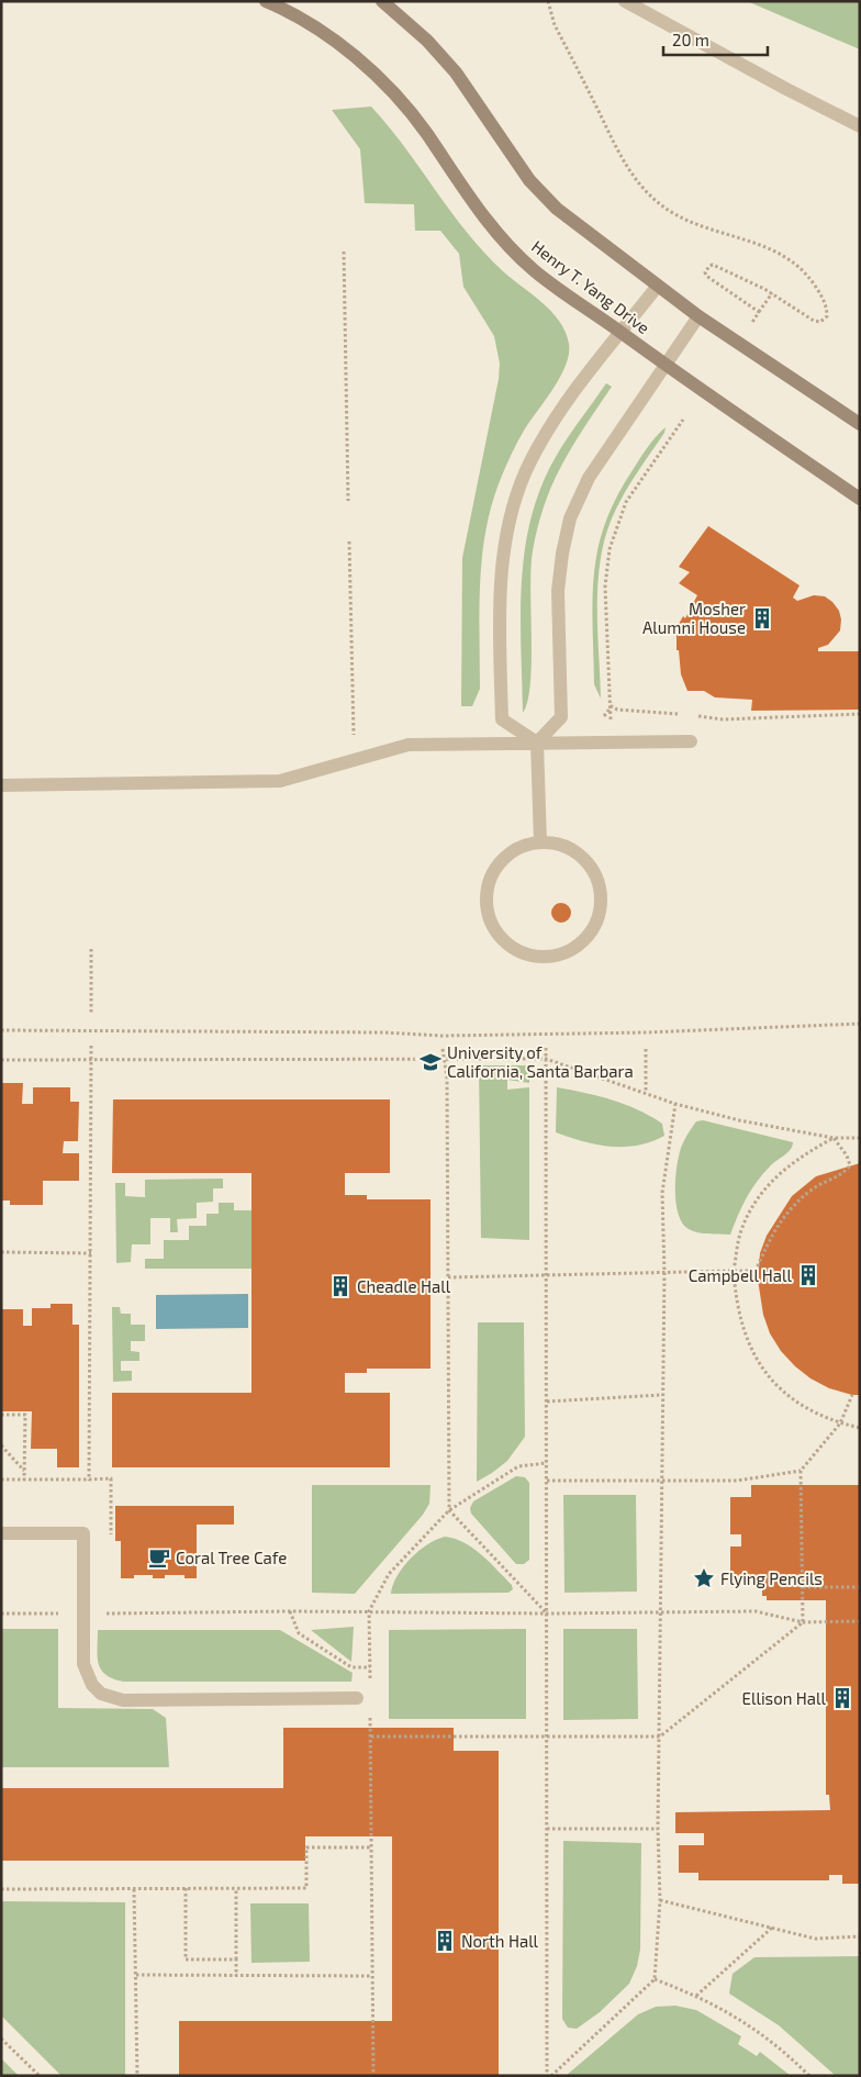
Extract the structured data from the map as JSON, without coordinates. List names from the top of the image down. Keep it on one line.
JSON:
{"streets":{"main road":["Henry T. Yang Drive"]},"places":{"building":["Mosher Alumni House","Campbell Hall","Cheadle Hall","Ellison Hall","North Hall"],"school or university":["University of California, Santa Barbara"],"cafe":["Coral Tree Cafe"],"place":["Flying Pencils"]},"scale_bar":"20 m"}
